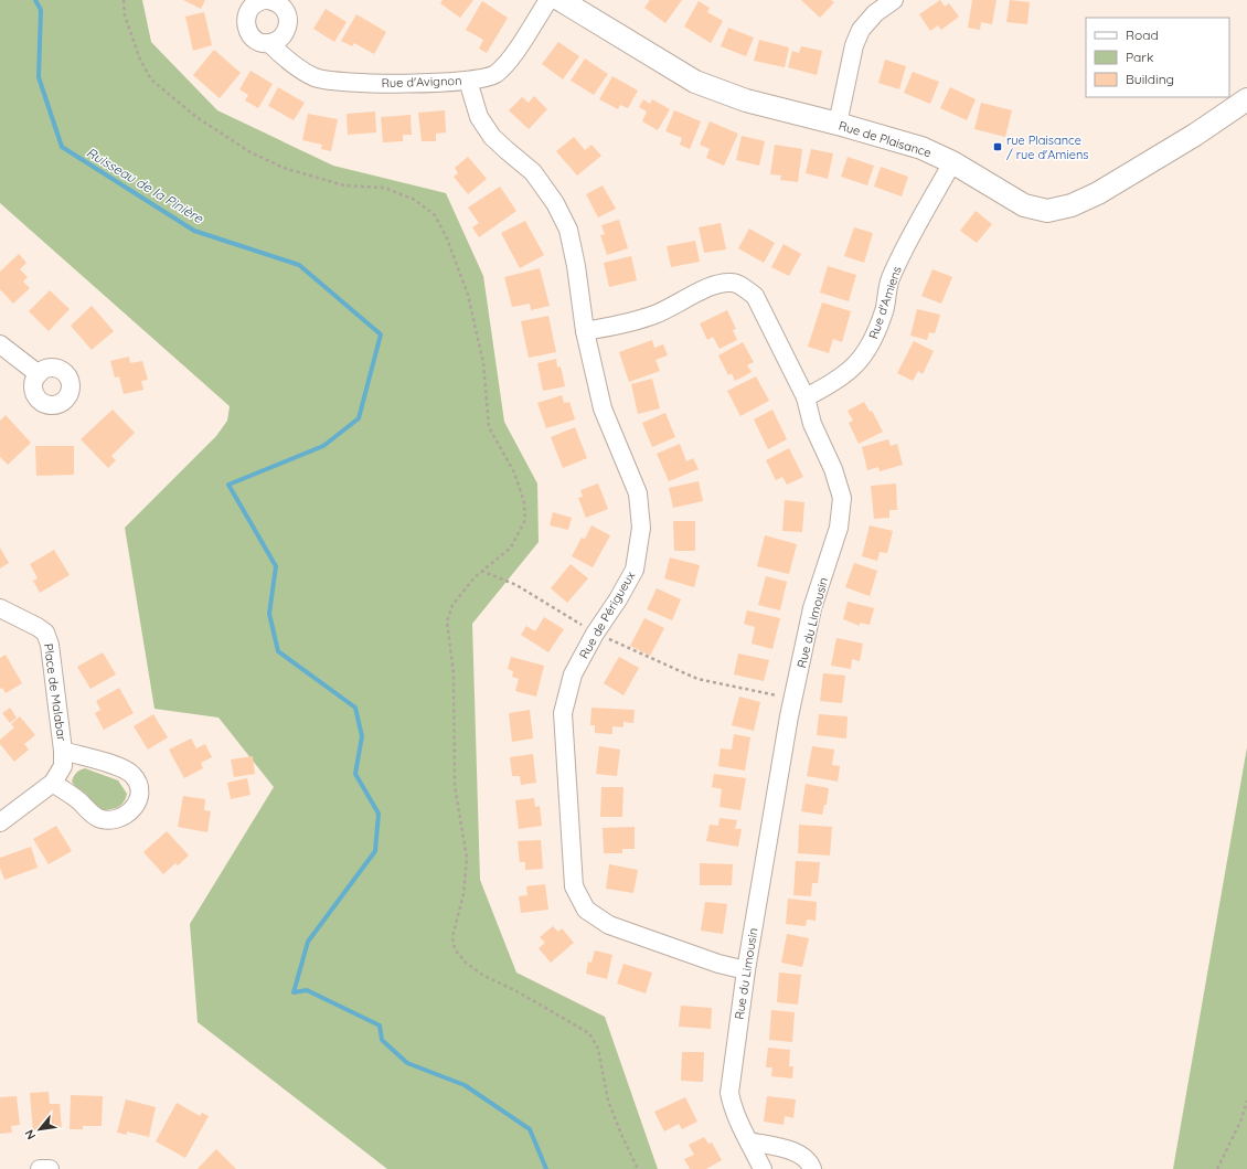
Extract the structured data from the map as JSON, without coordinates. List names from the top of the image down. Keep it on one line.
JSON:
{"streets":{"street":["Rue d'Avignon","Rue de Plaisance","Rue d'Amiens","Rue de Périgueux","Rue du Limousin","Place de Malabar"]},"crossings":[["Rue d'Avignon","Rue de Périgueux"],["Rue de Plaisance","Rue d'Amiens"],["Rue d'Amiens","Rue du Limousin"],["Rue de Périgueux","Rue du Limousin"]],"water":["Ruisseau de la Pinière"],"places":{"transit":["rue Plaisance / rue d'Amiens"]},"legend":["Road","Park","Building"],"north":"bottom left"}
